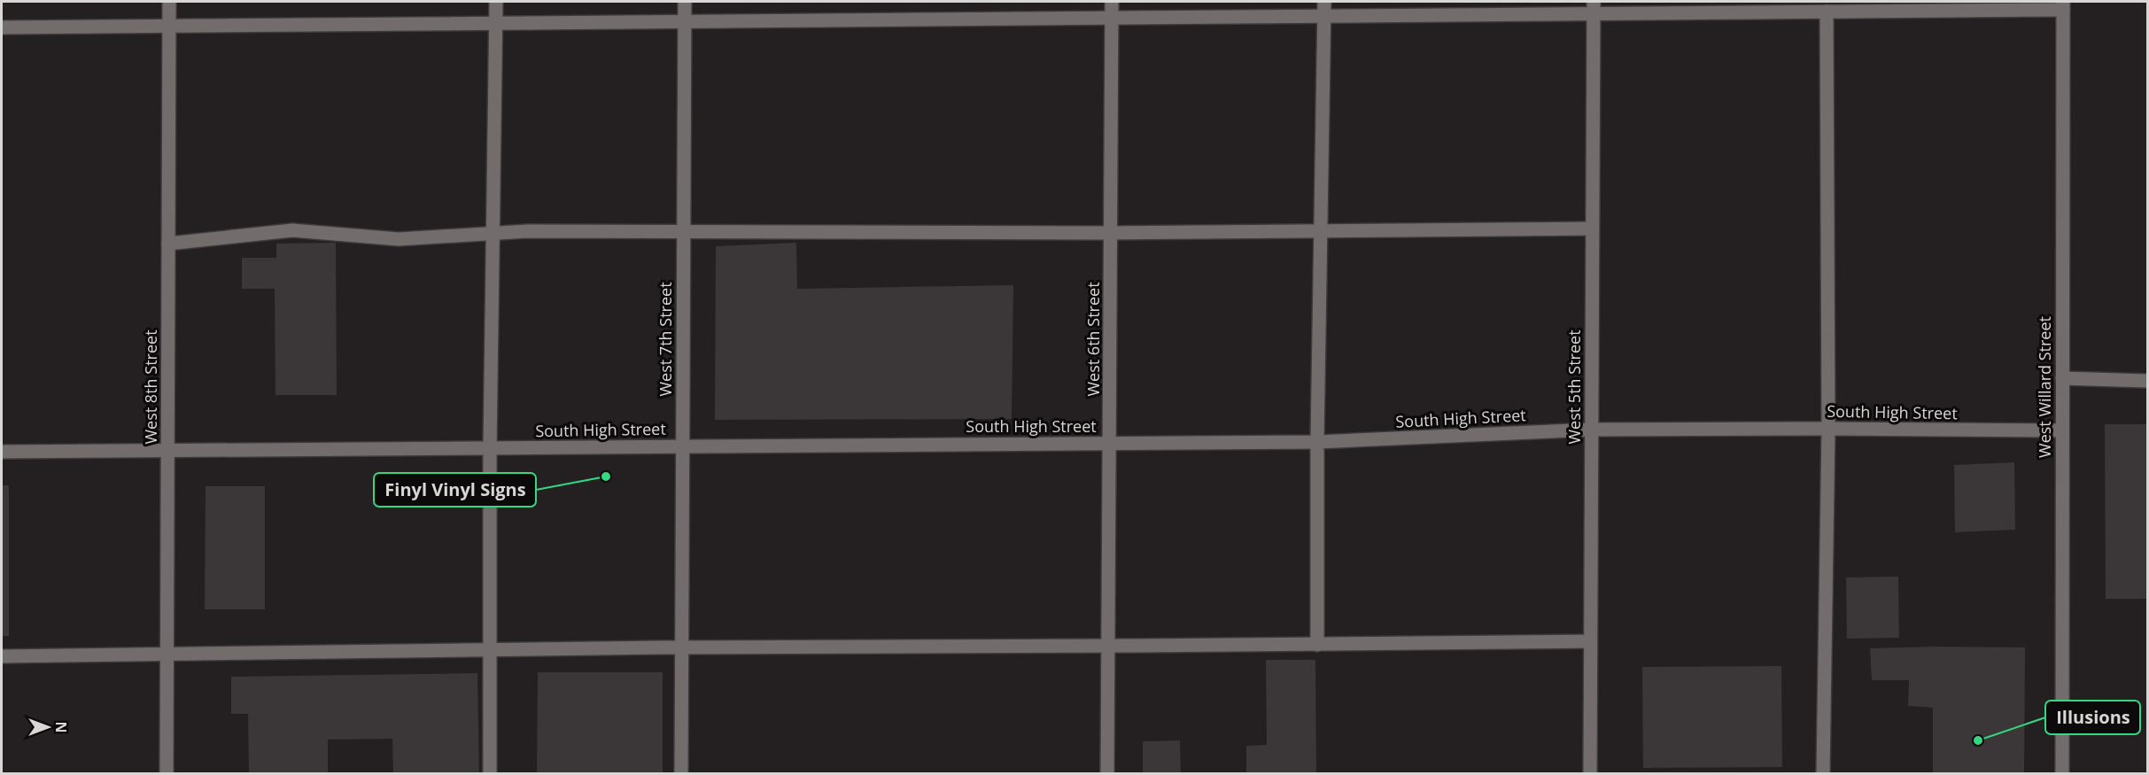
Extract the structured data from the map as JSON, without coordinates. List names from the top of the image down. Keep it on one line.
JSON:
{"streets":{"street":["West 7th Street","West 6th Street","West 8th Street","West 5th Street","West Willard Street","South High Street"]},"crossings":[["West 7th Street","South High Street"],["West 6th Street","South High Street"],["West 8th Street","South High Street"],["West 5th Street","South High Street"],["West Willard Street","South High Street"]],"places":["Finyl Vinyl Signs","Illusions"],"north":"right"}
